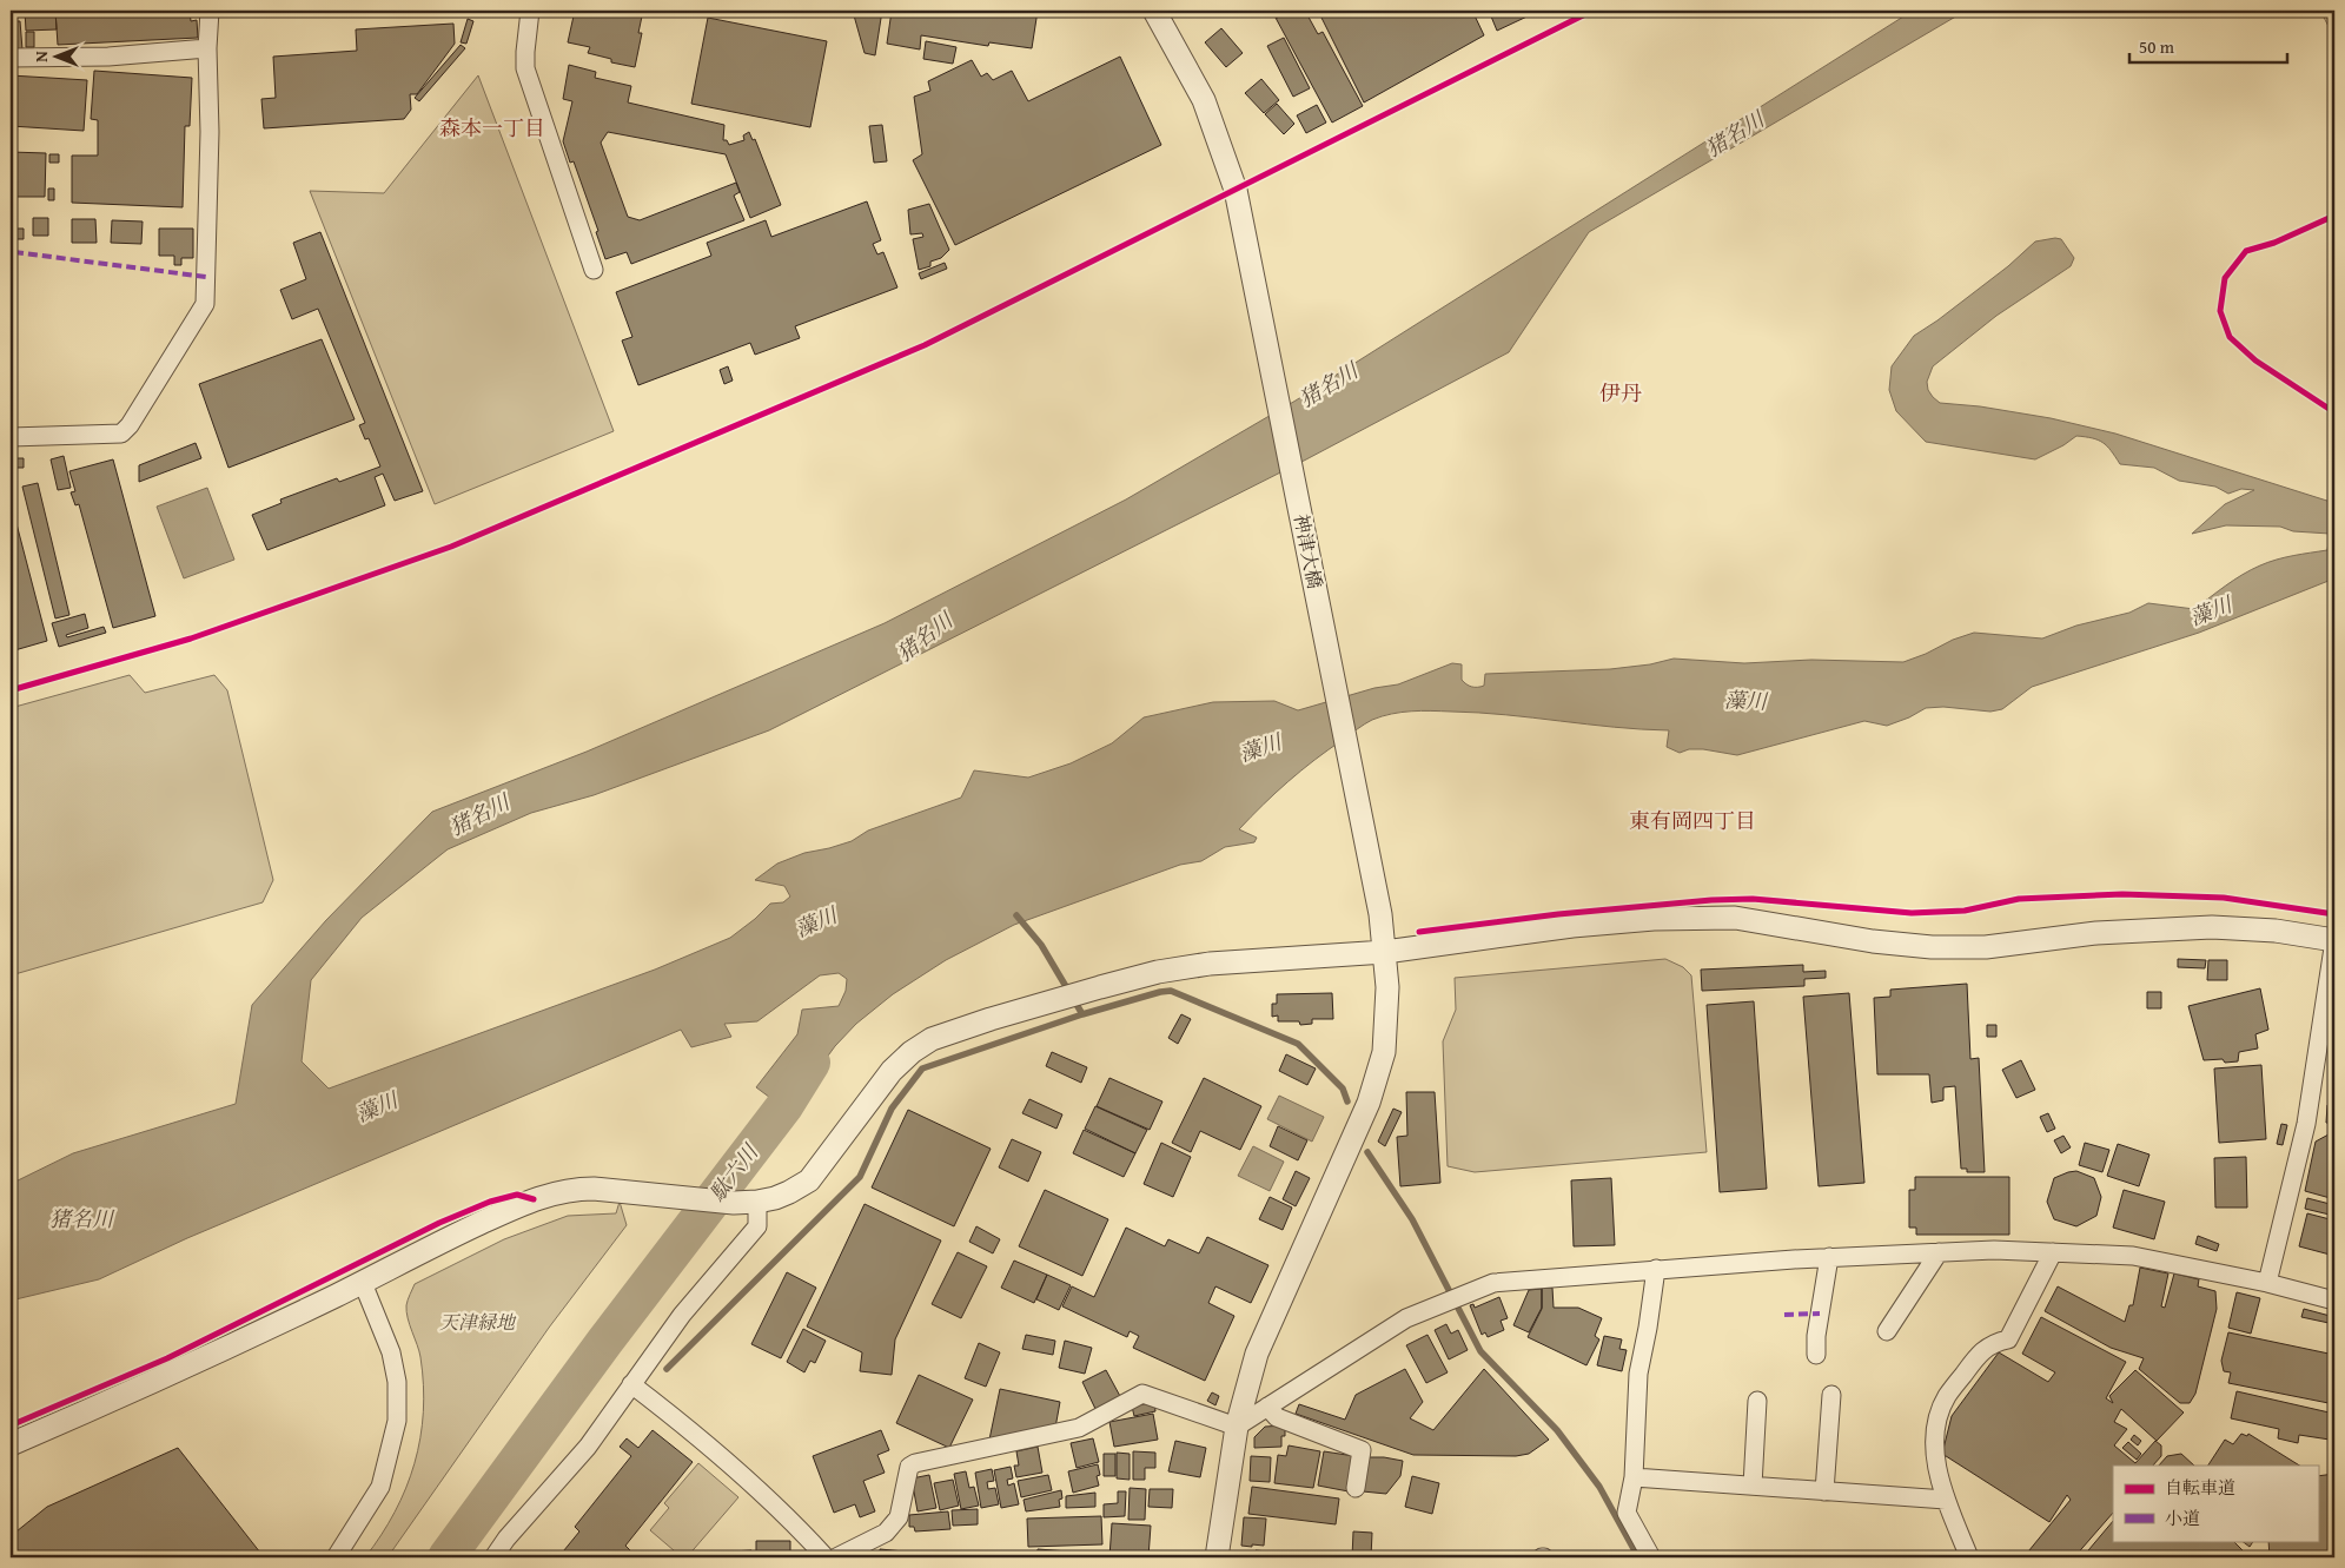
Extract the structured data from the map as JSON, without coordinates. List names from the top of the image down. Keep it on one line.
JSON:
{"streets":{"street":["神津大橋"]},"districts":["森本一丁目","伊丹","東有岡四丁目"],"water":["猪名川","藻川","駄六川"],"parks":["天津緑地"],"legend":["自転車道","小道"],"scale_bar":"50 m","north":"left"}
